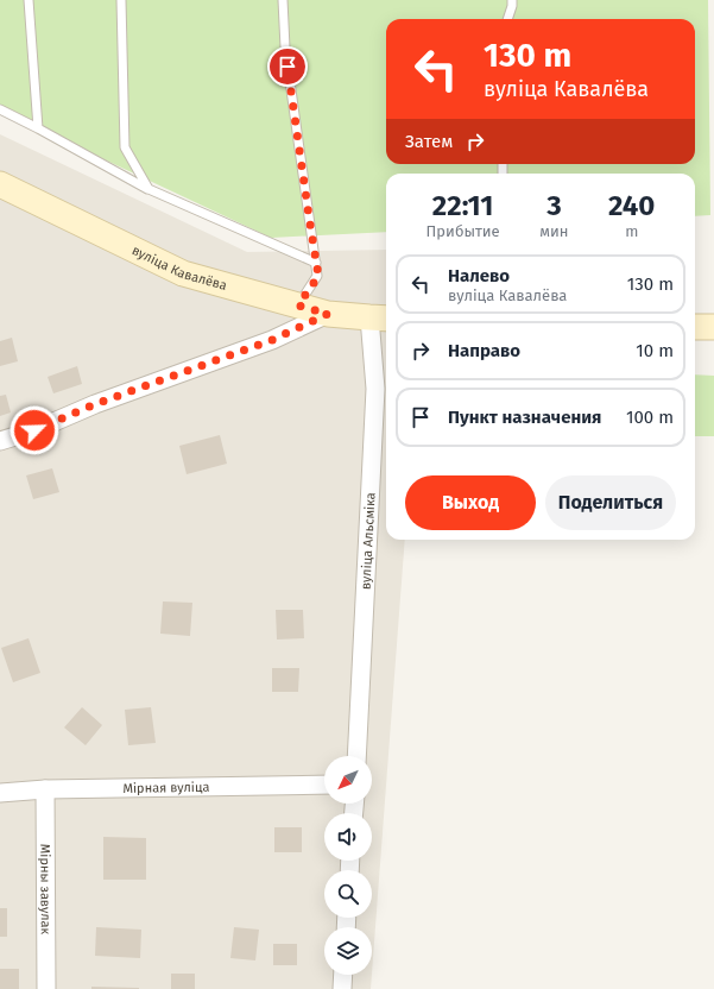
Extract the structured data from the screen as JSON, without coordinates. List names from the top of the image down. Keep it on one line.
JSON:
{"streets":{"street":["вуліца Кавалёва","вуліца Альсміка","Мірная вуліца","Мірны завулак"]},"crossings":[["вуліца Кавалёва","вуліца Альсміка"],["Мірная вуліца","Мірны завулак"]],"north":"bottom left","page":{"turn":["130 m","вуліца Кавалёва"],"then":"Затем","eta":["22:11","Прибытие","3","мин","240","m"],"list":[{"name":"Налево","note":"вуліца Кавалёва","value":"130 m"},{"name":"Направо","value":"10 m"},{"name":"Пункт назначения","value":"100 m"}],"buttons":["Выход","Поделиться"]}}
